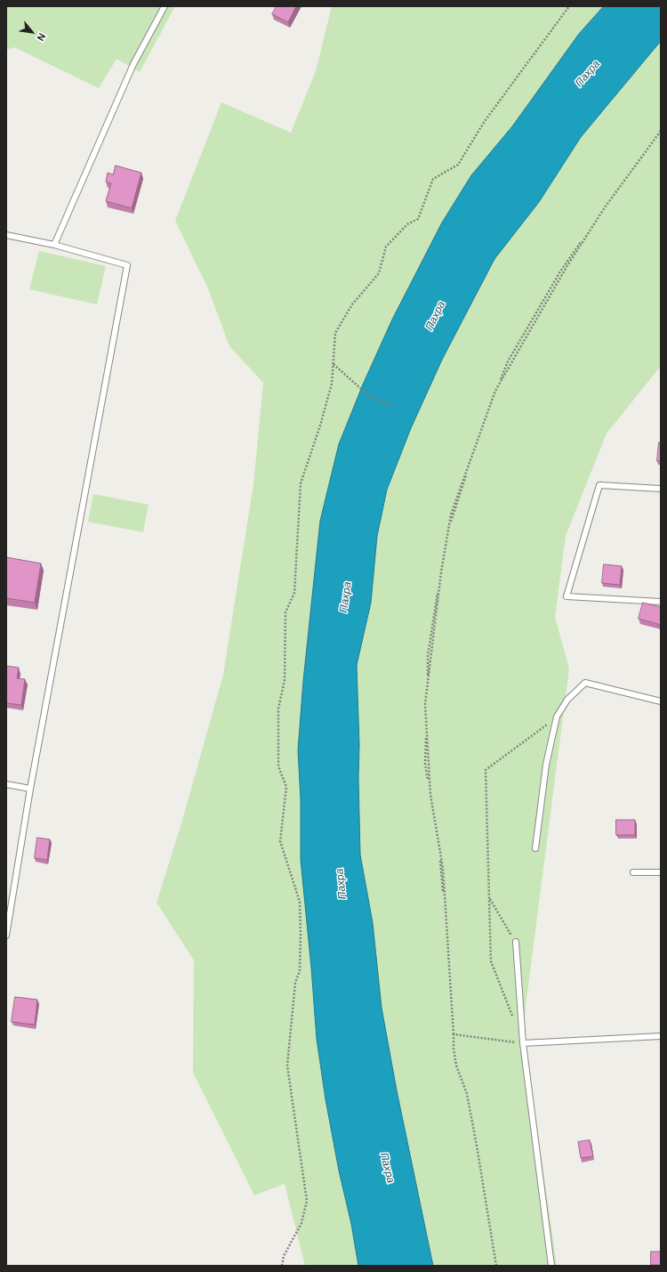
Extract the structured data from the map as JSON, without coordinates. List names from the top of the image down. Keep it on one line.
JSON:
{"water":["Пахра"],"north":"bottom right"}
